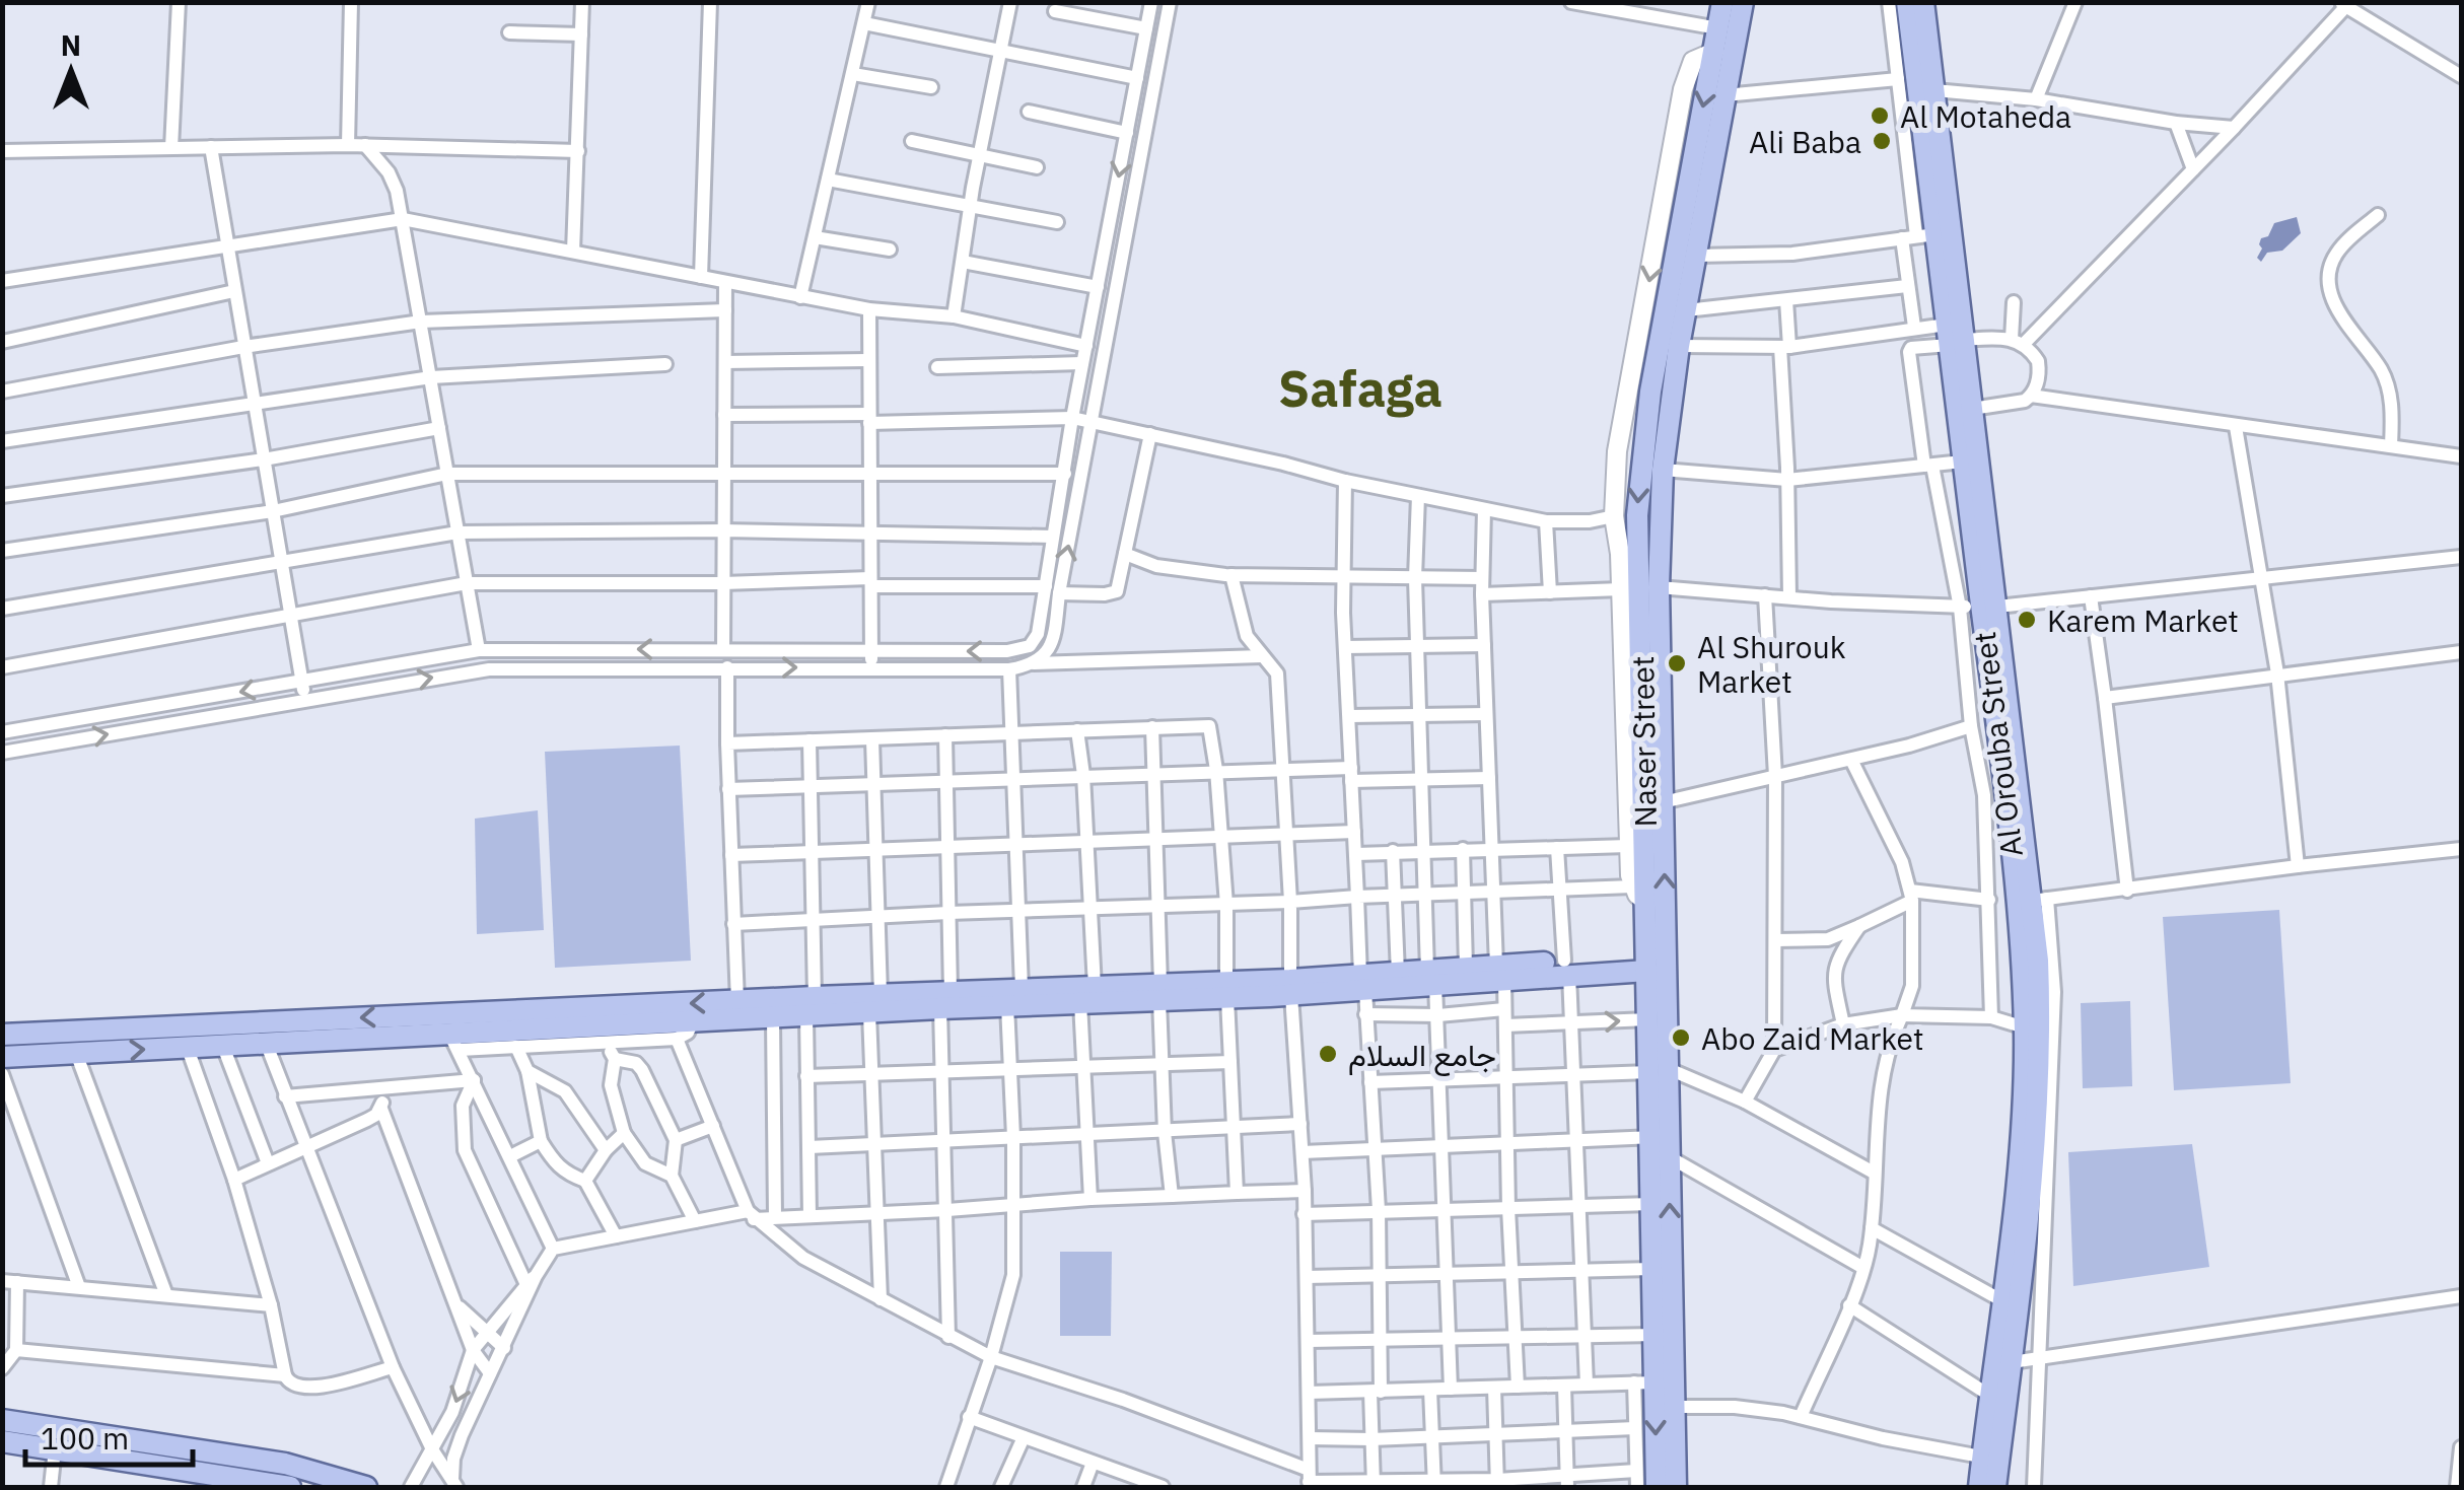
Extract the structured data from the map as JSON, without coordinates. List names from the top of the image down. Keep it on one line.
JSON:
{"streets":{"main road":["Naser Street","Al Orouba Street"]},"districts":["Safaga"],"places":["Al Motaheda","Ali Baba","Karem Market","Al Shurouk Market","Abo Zaid Market","جامع السلام"],"scale_bar":"100 m","north":"top"}
